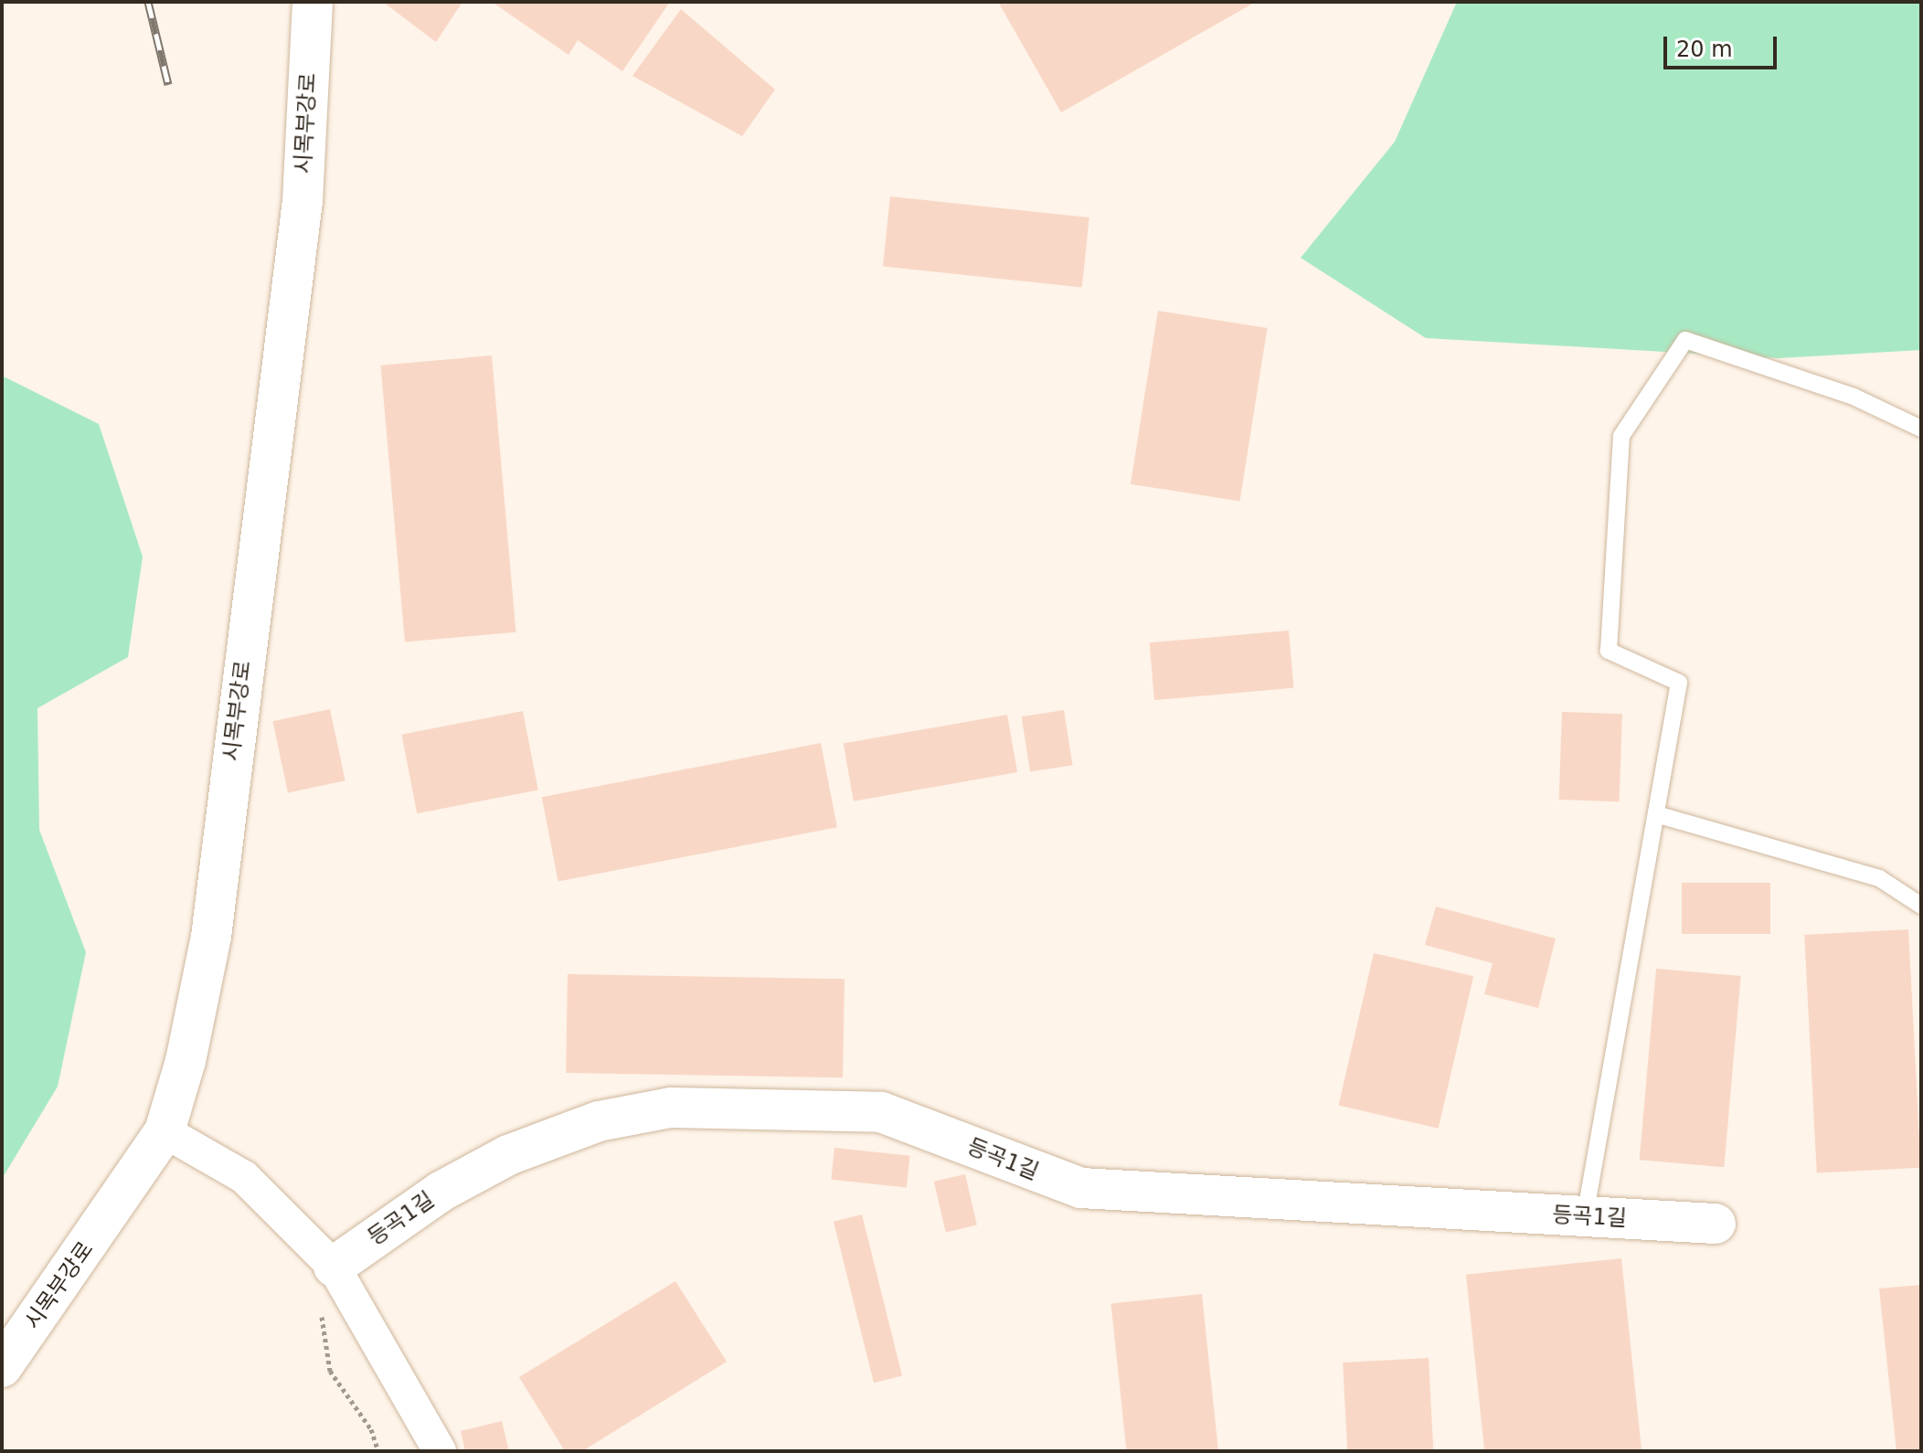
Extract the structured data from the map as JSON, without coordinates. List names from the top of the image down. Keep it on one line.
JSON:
{"streets":{"street":["시목부강로","등곡1길"]},"scale_bar":"20 m"}
